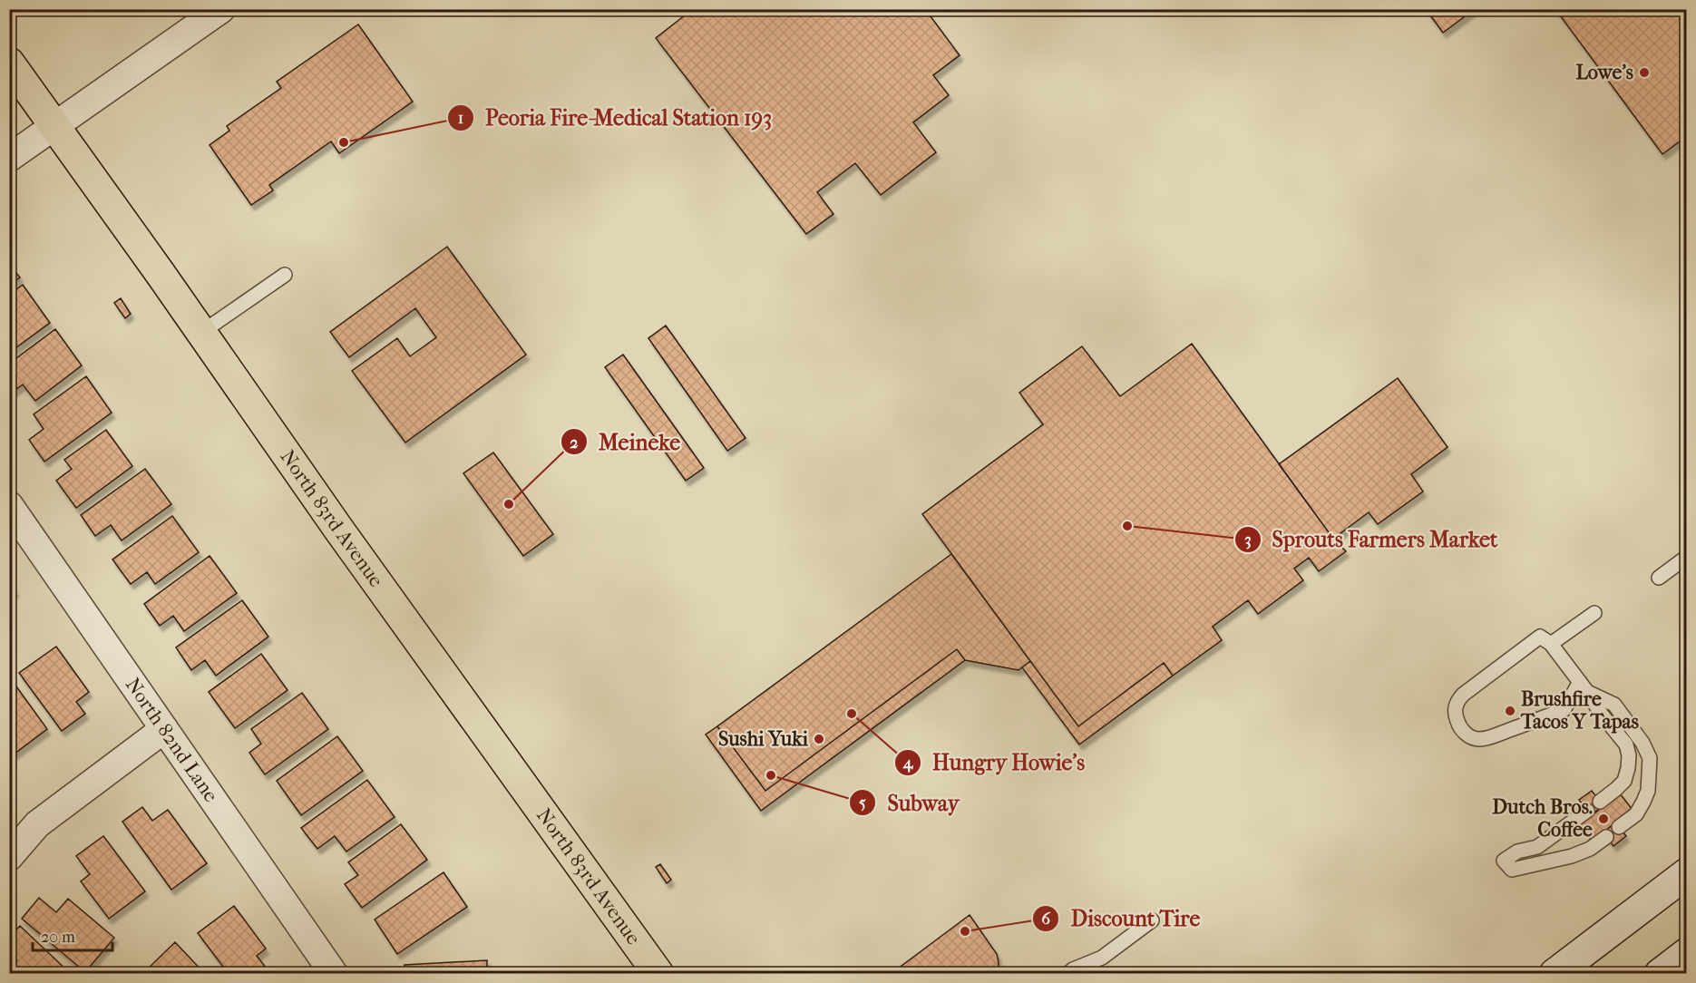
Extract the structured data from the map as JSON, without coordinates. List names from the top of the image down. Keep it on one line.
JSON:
{"streets":{"main road":["North 83rd Avenue"],"street":["North 82nd Lane"]},"places":["Lowe's","Peoria Fire-Medical Station 193","Meineke","Sprouts Farmers Market","Brushfire Tacos Y Tapas","Hungry Howie's","Sushi Yuki","Subway","Dutch Bros. Coffee","Discount Tire"],"scale_bar":"20 m"}
